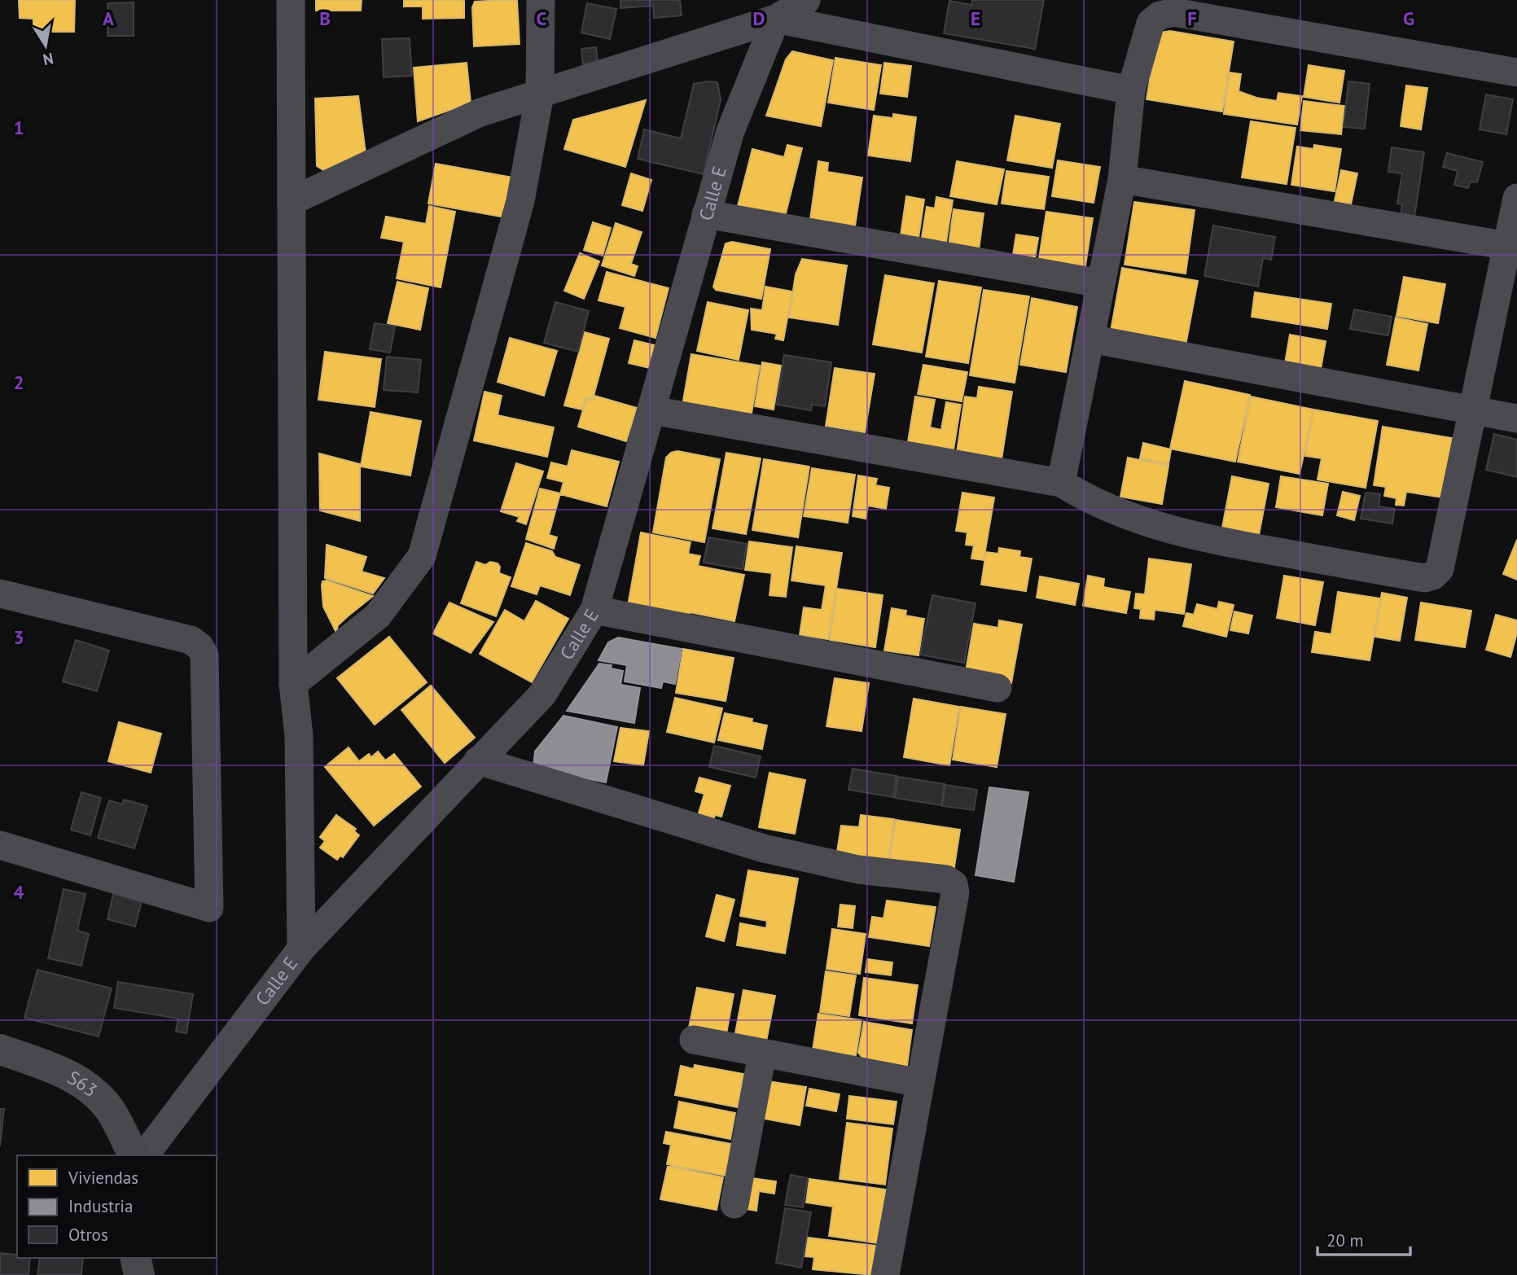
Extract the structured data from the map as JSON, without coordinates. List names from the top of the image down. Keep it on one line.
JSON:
{"streets":{"main road":["S63"],"street":["Calle E"]},"legend":["Viviendas","Industria","Otros"],"scale_bar":"20 m","north":"bottom","grid":{"columns":["A","B","C","D","E","F","G"],"rows":["1","2","3","4"]}}
